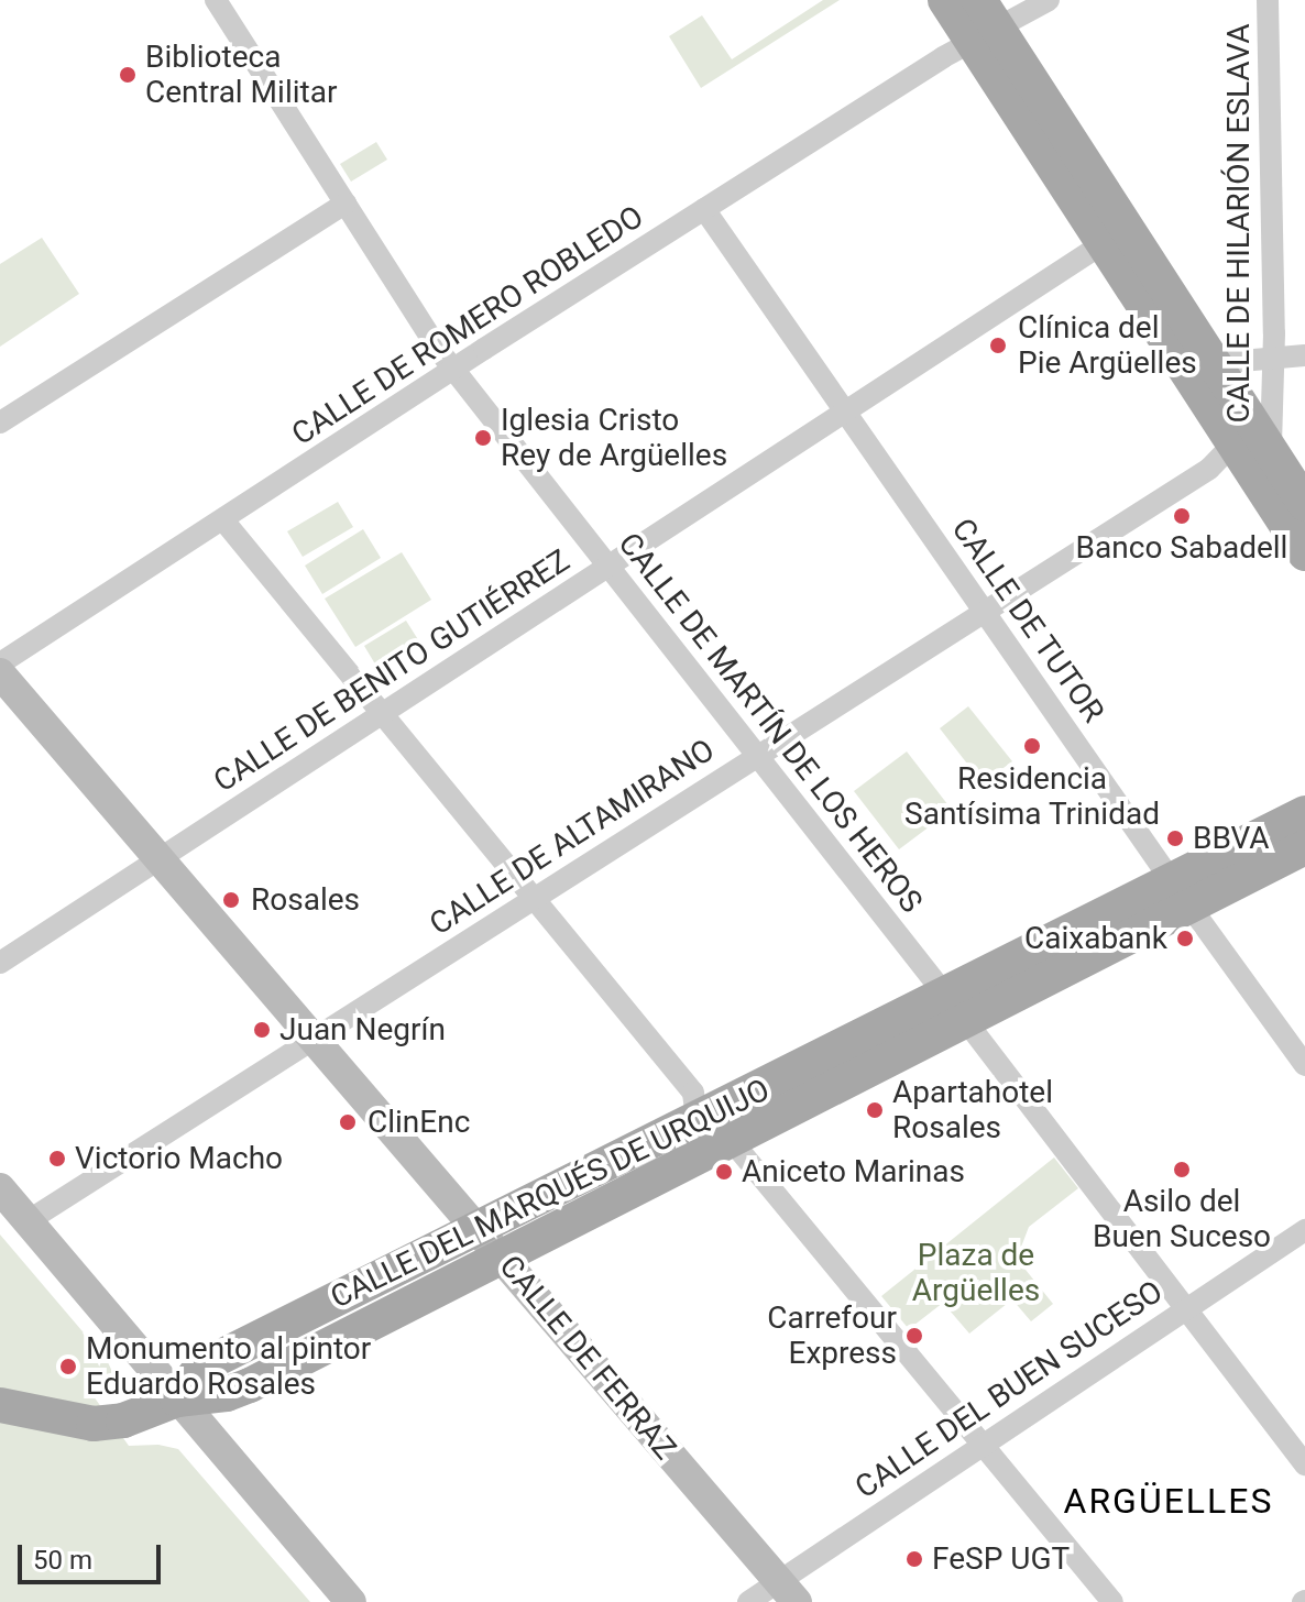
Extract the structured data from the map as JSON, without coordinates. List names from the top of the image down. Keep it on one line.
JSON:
{"streets":{"main road":["CALLE DEL MARQUÉS DE URQUIJO","CALLE DE FERRAZ"],"street":["CALLE DE HILARIÓN ESLAVA","CALLE DE ROMERO ROBLEDO","CALLE DE TUTOR","CALLE DE BENITO GUTIÉRREZ","CALLE DE MARTÍN DE LOS HEROS","CALLE DE ALTAMIRANO","CALLE DEL BUEN SUCESO"]},"crossings":[["CALLE DE ROMERO ROBLEDO","CALLE DE TUTOR"],["CALLE DE ROMERO ROBLEDO","CALLE DE MARTÍN DE LOS HEROS"],["CALLE DE TUTOR","CALLE DE BENITO GUTIÉRREZ"],["CALLE DE TUTOR","CALLE DE ALTAMIRANO"],["CALLE DE TUTOR","CALLE DEL MARQUÉS DE URQUIJO"],["CALLE DE BENITO GUTIÉRREZ","CALLE DE MARTÍN DE LOS HEROS"],["CALLE DE BENITO GUTIÉRREZ","CALLE DE FERRAZ"],["CALLE DE MARTÍN DE LOS HEROS","CALLE DE ALTAMIRANO"],["CALLE DE MARTÍN DE LOS HEROS","CALLE DEL MARQUÉS DE URQUIJO"],["CALLE DE MARTÍN DE LOS HEROS","CALLE DEL BUEN SUCESO"],["CALLE DE ALTAMIRANO","CALLE DE FERRAZ"],["CALLE DEL MARQUÉS DE URQUIJO","CALLE DE FERRAZ"],["CALLE DE FERRAZ","CALLE DEL BUEN SUCESO"]],"districts":["ARGÜELLES"],"parks":["Plaza de Argüelles"],"places":["Biblioteca Central Militar","Clínica del Pie Argüelles","Iglesia Cristo Rey de Argüelles","Banco Sabadell","Residencia Santísima Trinidad","BBVA","Rosales","Caixabank","Juan Negrín","Apartahotel Rosales","ClinEnc","Victorio Macho","Asilo del Buen Suceso","Aniceto Marinas","Carrefour Express","Monumento al pintor Eduardo Rosales","FeSP UGT"],"scale_bar":"50 m"}
